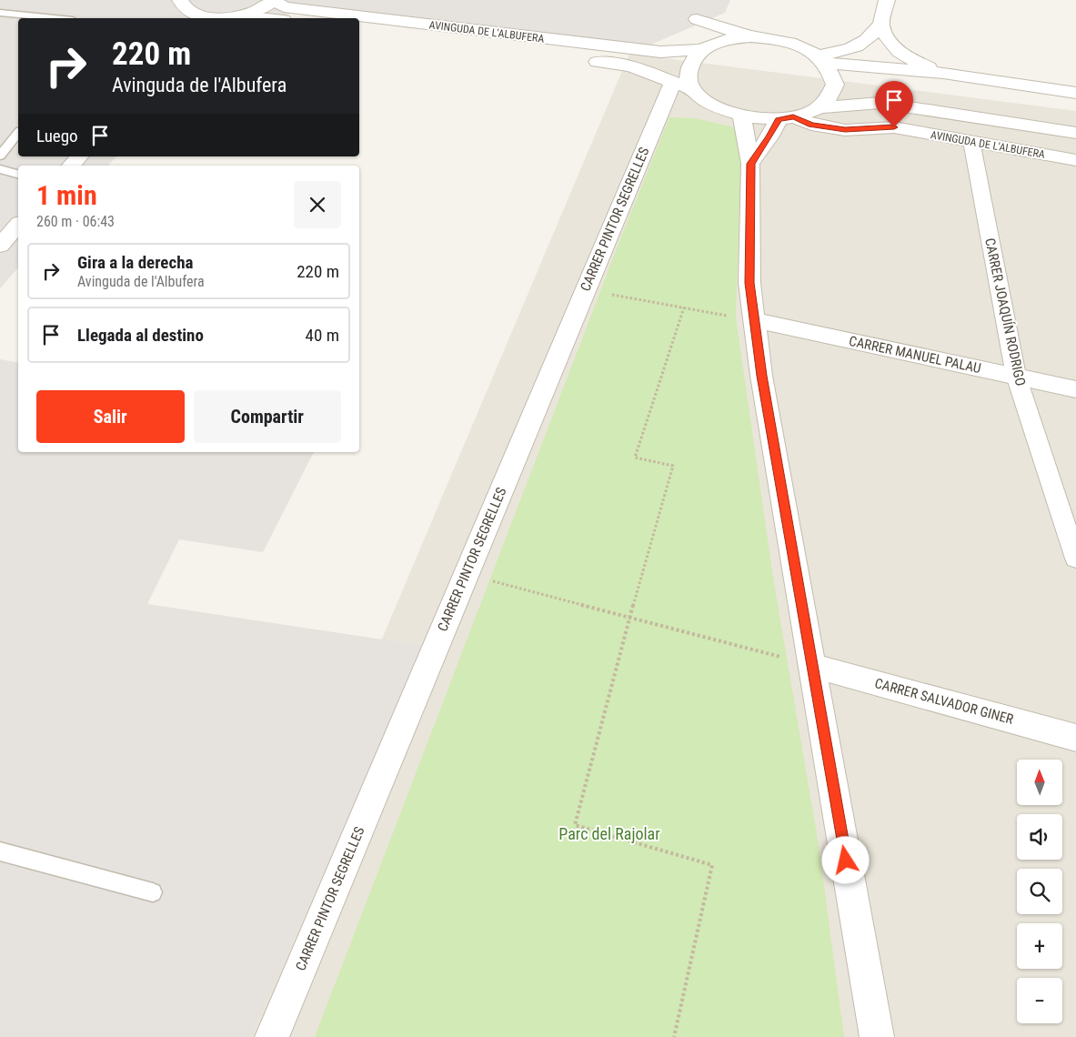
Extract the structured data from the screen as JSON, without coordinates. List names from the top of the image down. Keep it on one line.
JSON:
{"streets":{"street":["AVINGUDA DE L'ALBUFERA","CARRER PINTOR SEGRELLES","CARRER JOAQUÍN RODRIGO","CARRER MANUEL PALAU","CARRER SALVADOR GINER"]},"crossings":[["AVINGUDA DE L'ALBUFERA","CARRER JOAQUÍN RODRIGO"],["CARRER JOAQUÍN RODRIGO","CARRER MANUEL PALAU"]],"parks":["Parc del Rajolar"],"north":"top","page":{"turn":["220 m","Avinguda de l'Albufera"],"then":"Luego","heading":["1 min","260 m · 06:43"],"list":[{"name":"Gira a la derecha","note":"Avinguda de l'Albufera","value":"220 m"},{"name":"Llegada al destino","value":"40 m"}],"buttons":["Salir","Compartir"],"map_buttons":["+","−"]}}
